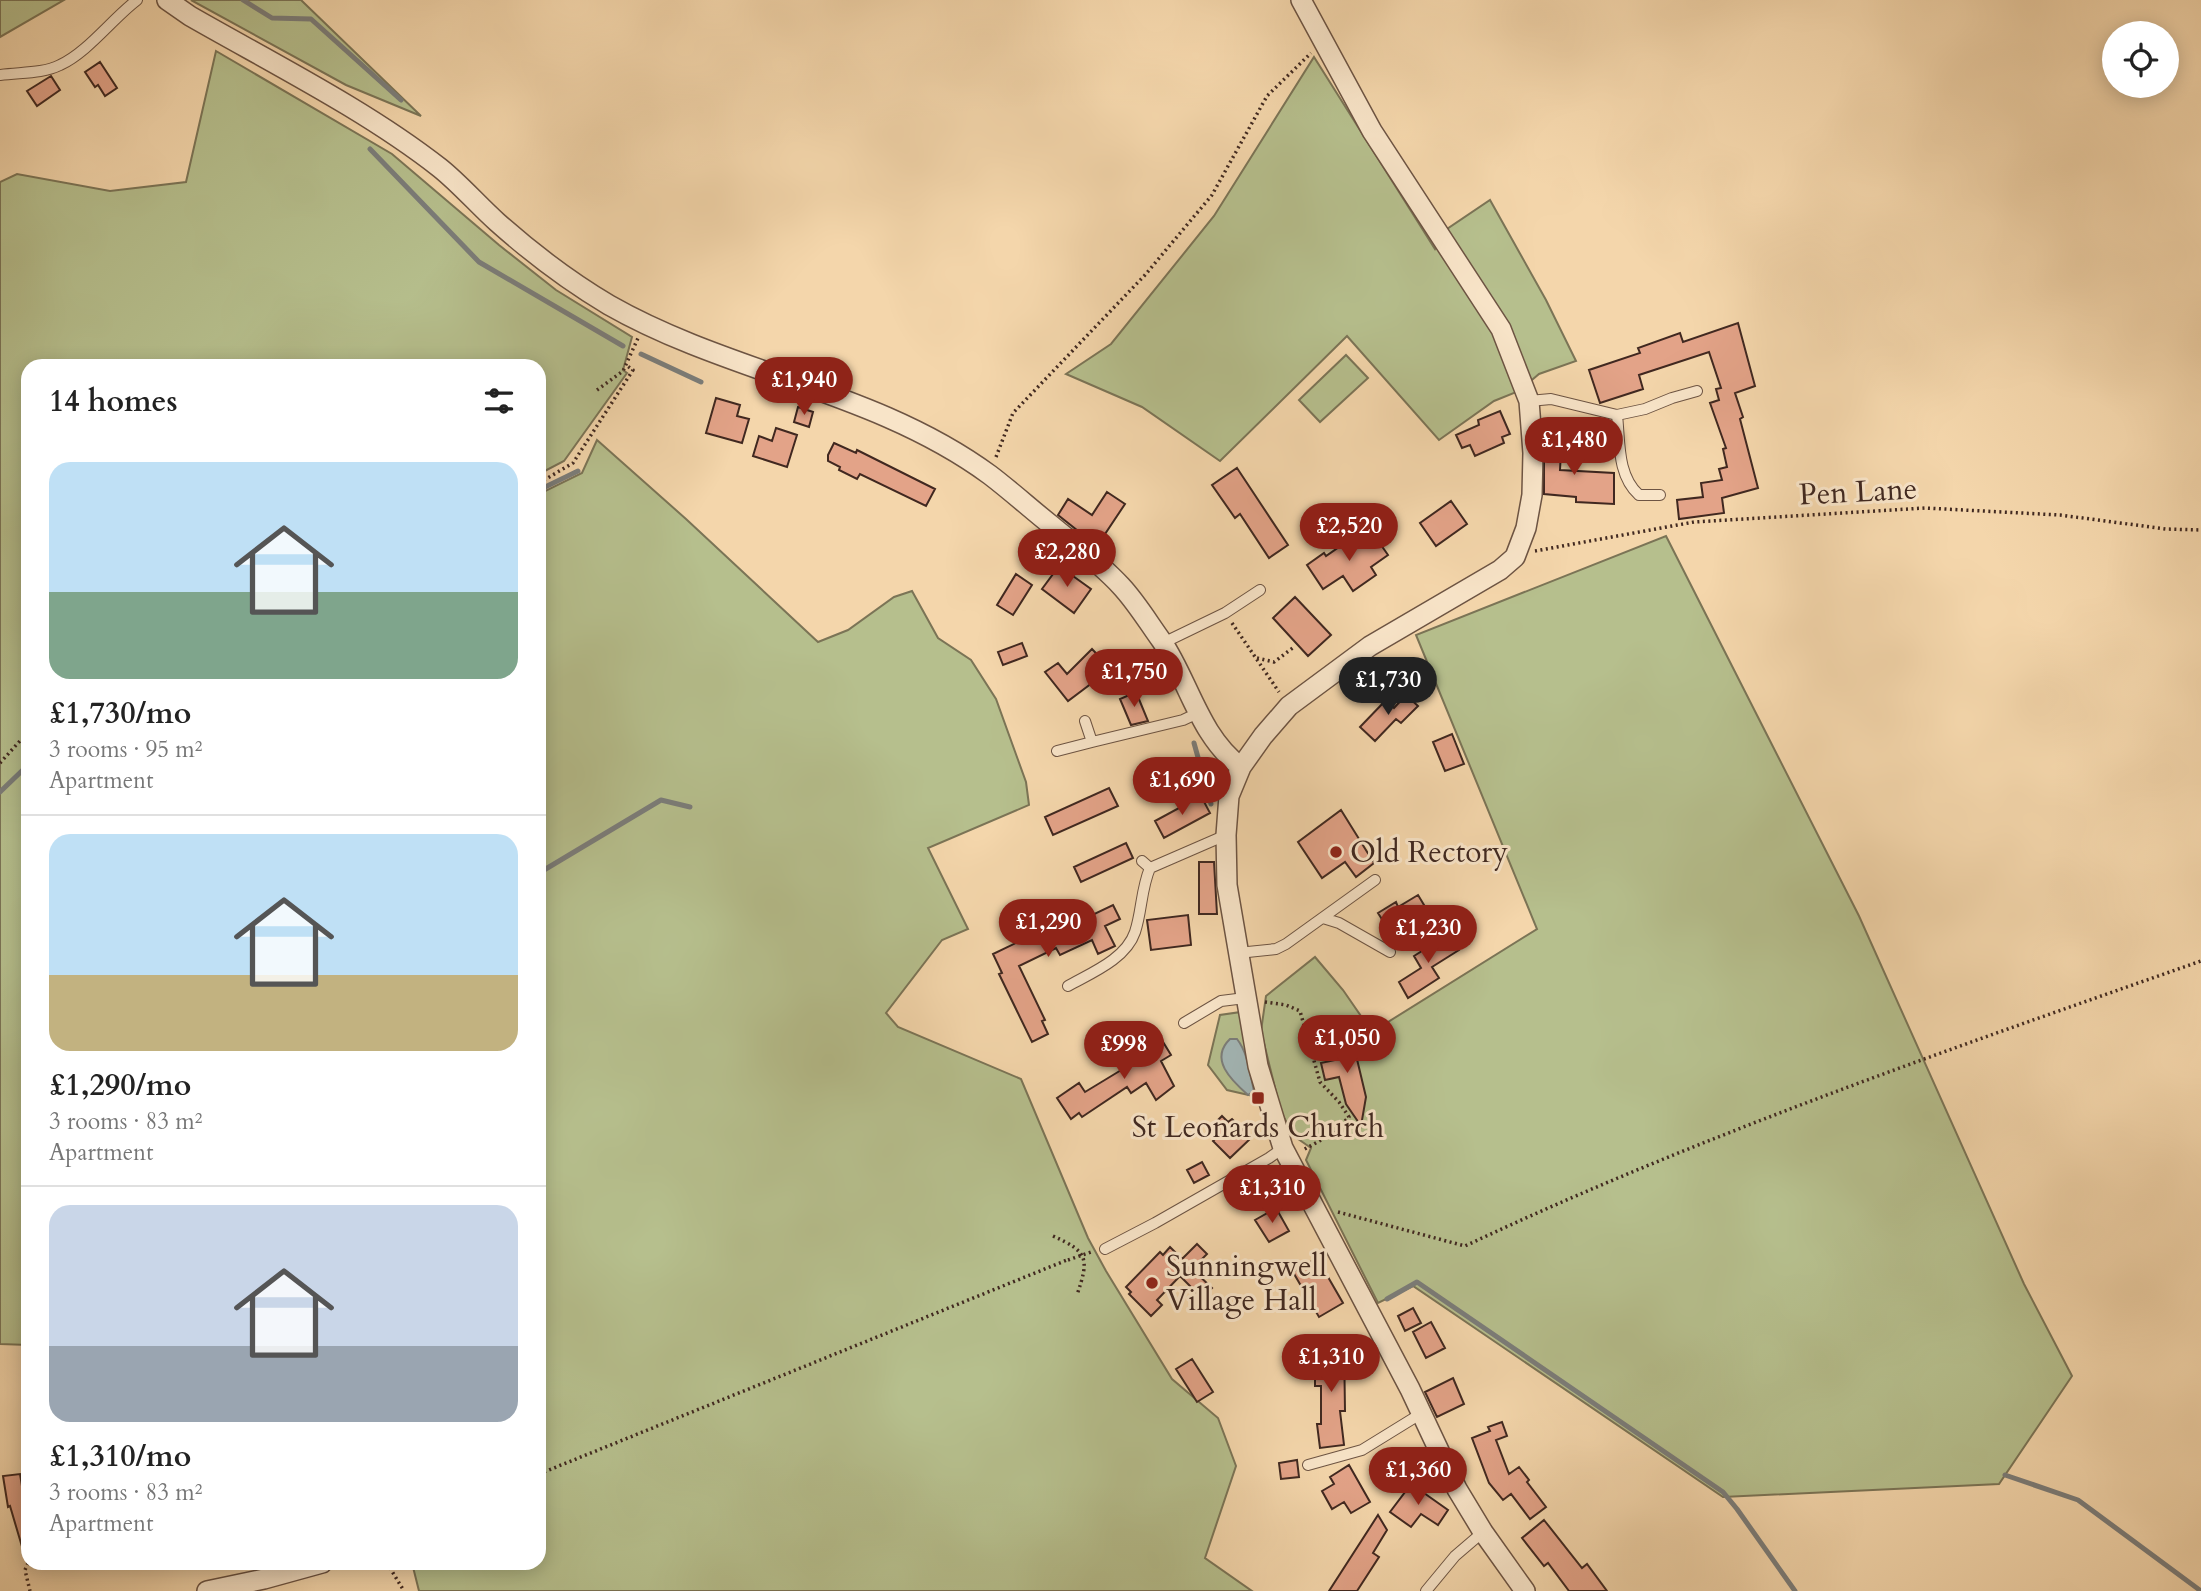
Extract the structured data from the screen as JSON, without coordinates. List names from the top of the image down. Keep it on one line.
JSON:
{"streets":{"path":["Pen Lane"]},"places":{"other":["Old Rectory","Sunningwell Village Hall"],"transit":["St Leonards Church"]},"page":{"price":["£1,940","£1,480","£2,520","£2,280","£1,750","£1,730","£1,690","£1,290","£1,230","£1,050","£998","£1,310","£1,310","£1,360"],"heading":"14 homes","list":[{"name":"£1,730/mo","note":"3 rooms · 95 m² · Apartment"},{"name":"£1,290/mo","note":"3 rooms · 83 m² · Apartment"},{"name":"£1,310/mo","note":"3 rooms · 83 m² · Apartment"}]}}
